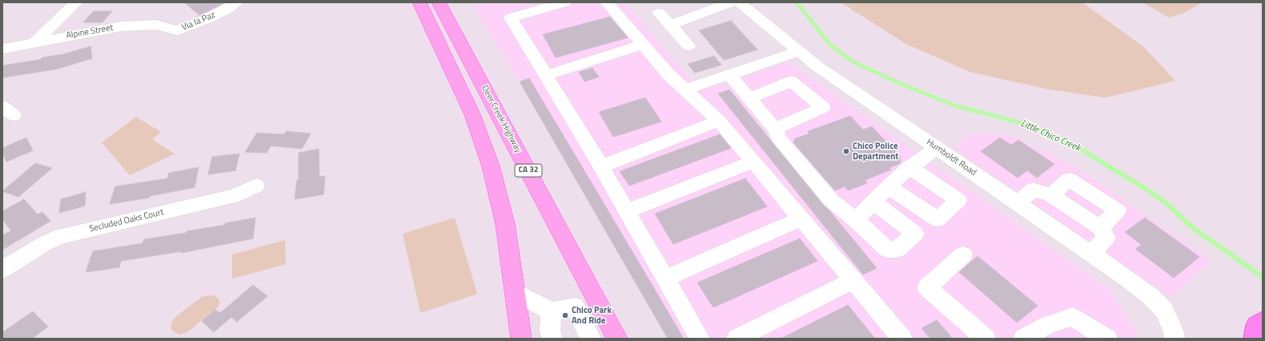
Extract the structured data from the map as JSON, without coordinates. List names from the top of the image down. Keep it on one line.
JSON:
{"streets":{"main road":["Deer Creek Highway","CA 32"],"street":["Via la Paz","Alpine Street","Humboldt Road","Secluded Oaks Court"]},"crossings":[["Via la Paz","Alpine Street"]],"water":["Little Chico Creek"],"places":["Chico Police Department","Chico Park And Ride"]}
